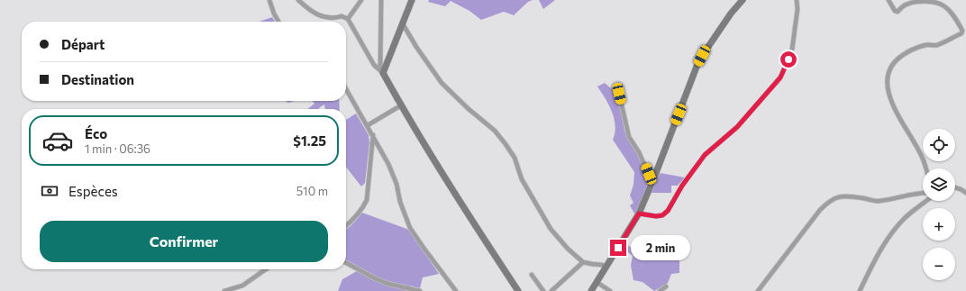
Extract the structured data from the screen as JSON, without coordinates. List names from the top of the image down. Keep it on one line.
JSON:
{"page":{"banner":["Départ","Destination"],"list":[{"name":"Éco","note":"1 min · 06:36","value":"$1.25"}],"map_buttons":["+","−"],"pay":["Espèces","510 m"],"buttons":"Confirmer","bubble":"2 min"}}
